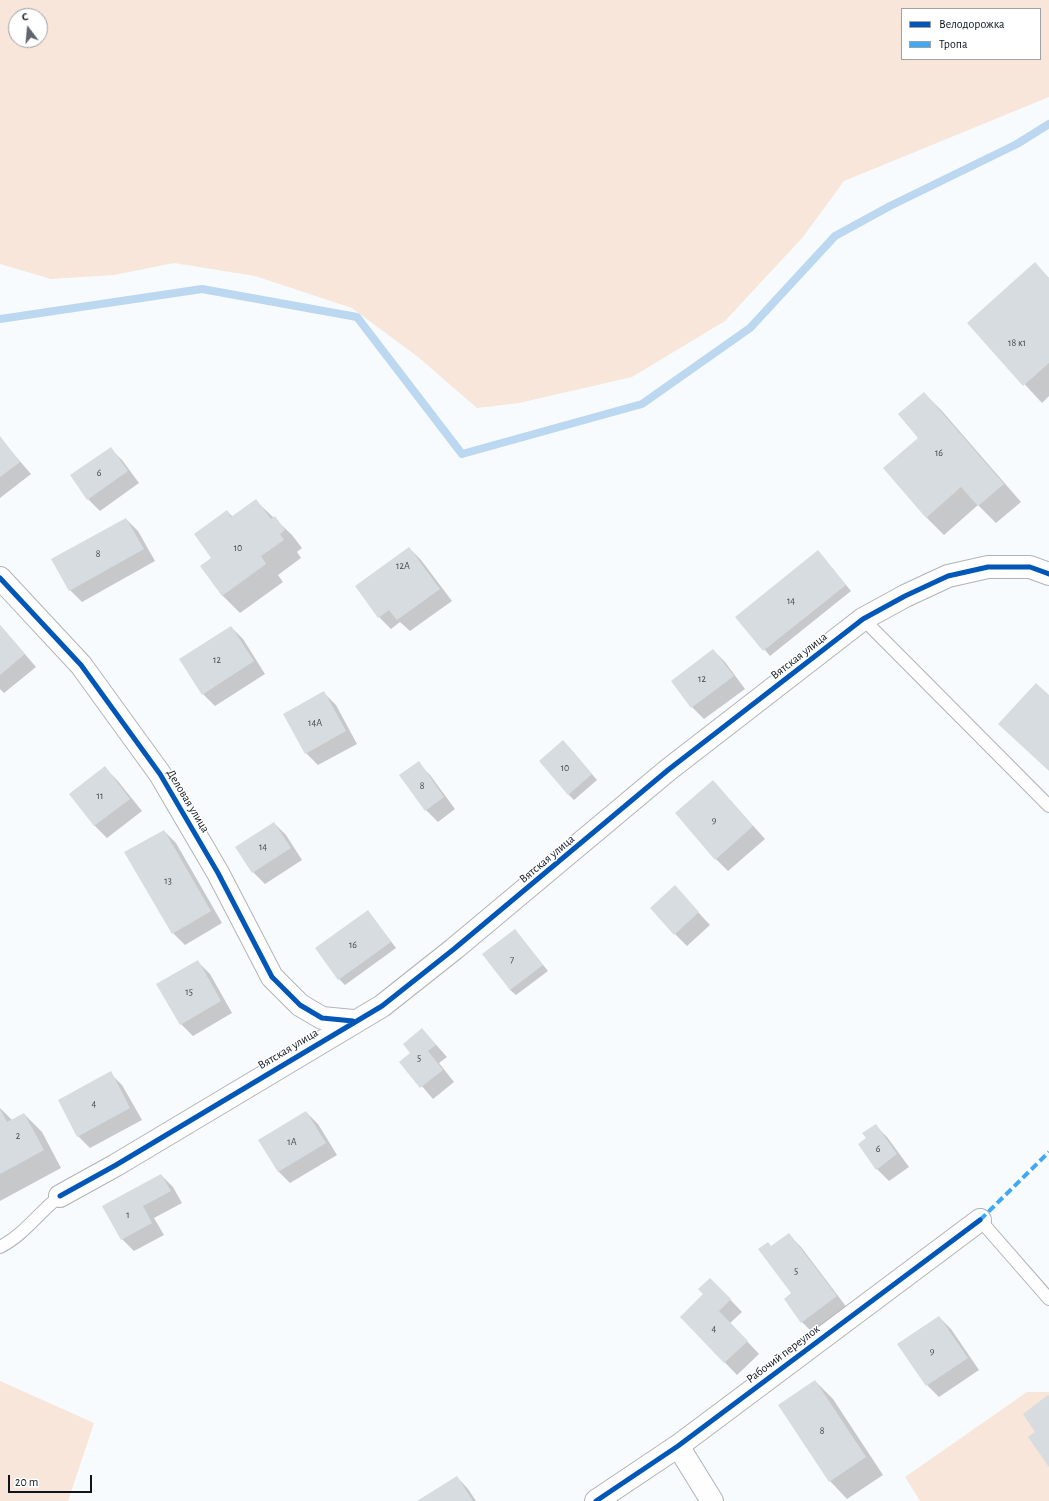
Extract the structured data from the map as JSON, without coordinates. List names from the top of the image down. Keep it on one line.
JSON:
{"streets":{"street":["Вятская улица","Деловая улица","Рабочий переулок"]},"crossings":[["Вятская улица","Деловая улица"]],"house_numbers":["18 к1","16","6","10","8","12А","14","12","12","14А","10","8","11","9","14","13","16","7","15","5","4","2","1А","6","1","5","4","9","8"],"legend":["Велодорожка","Тропа"],"scale_bar":"20 m","north":"top"}
